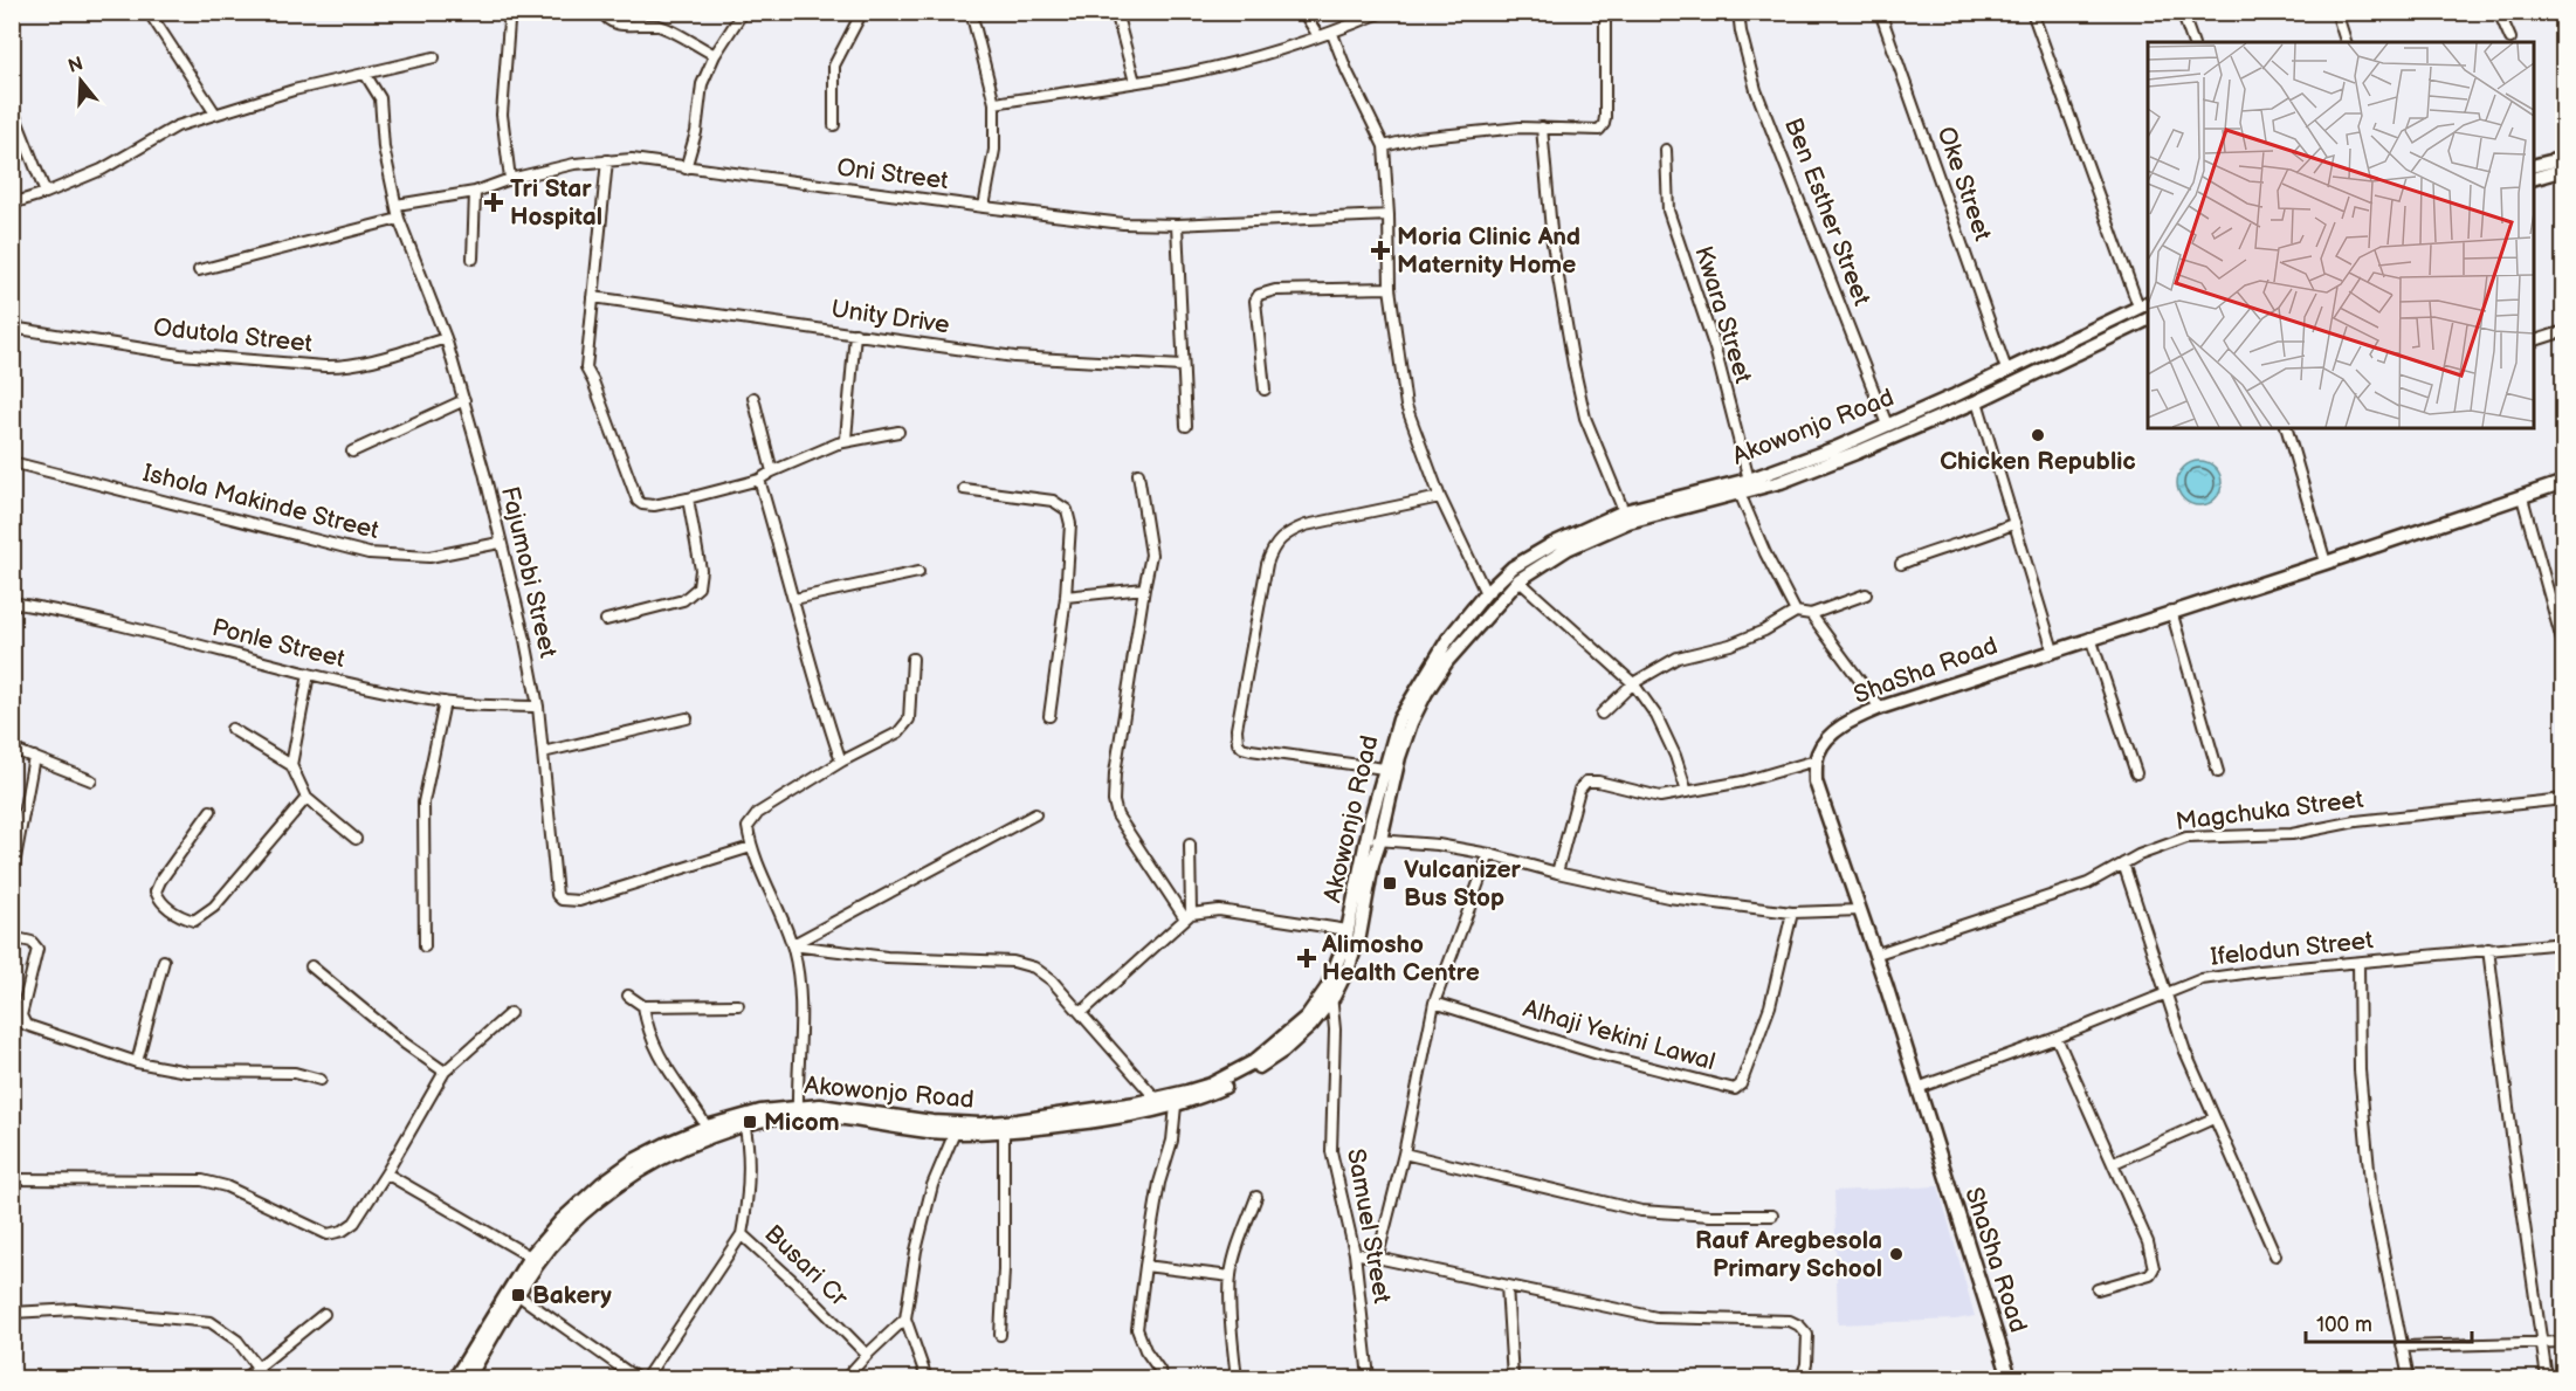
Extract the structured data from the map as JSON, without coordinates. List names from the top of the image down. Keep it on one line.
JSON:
{"streets":{"main road":["Akowonjo Road","ShaSha Road"],"street":["Oni Street","Oke Street","Ben Esther Street","Kwara Street","Unity Drive","Odutola Street","Ishola Makinde Street","Fajumobi Street","Ponle Street","Magchuka Street","Ifelodun Street","Alhaji Yekini Lawal","Samuel Street","Busari Cr"]},"crossings":[["Oni Street","Fajumobi Street"],["Oke Street","Akowonjo Road"],["Ben Esther Street","Akowonjo Road"],["Kwara Street","Akowonjo Road"],["Odutola Street","Fajumobi Street"],["Akowonjo Road","Samuel Street"],["Akowonjo Road","Busari Cr"],["Ishola Makinde Street","Fajumobi Street"],["Fajumobi Street","Ponle Street"],["ShaSha Road","Magchuka Street"],["ShaSha Road","Ifelodun Street"]],"places":{"health":["Tri Star Hospital","Moria Clinic And Maternity Home","Alimosho Health Centre"],"other":["Chicken Republic","Rauf Aregbesola Primary School"],"transit":["Vulcanizer Bus Stop","Micom","Bakery"]},"scale_bar":"100 m","north":"top"}
